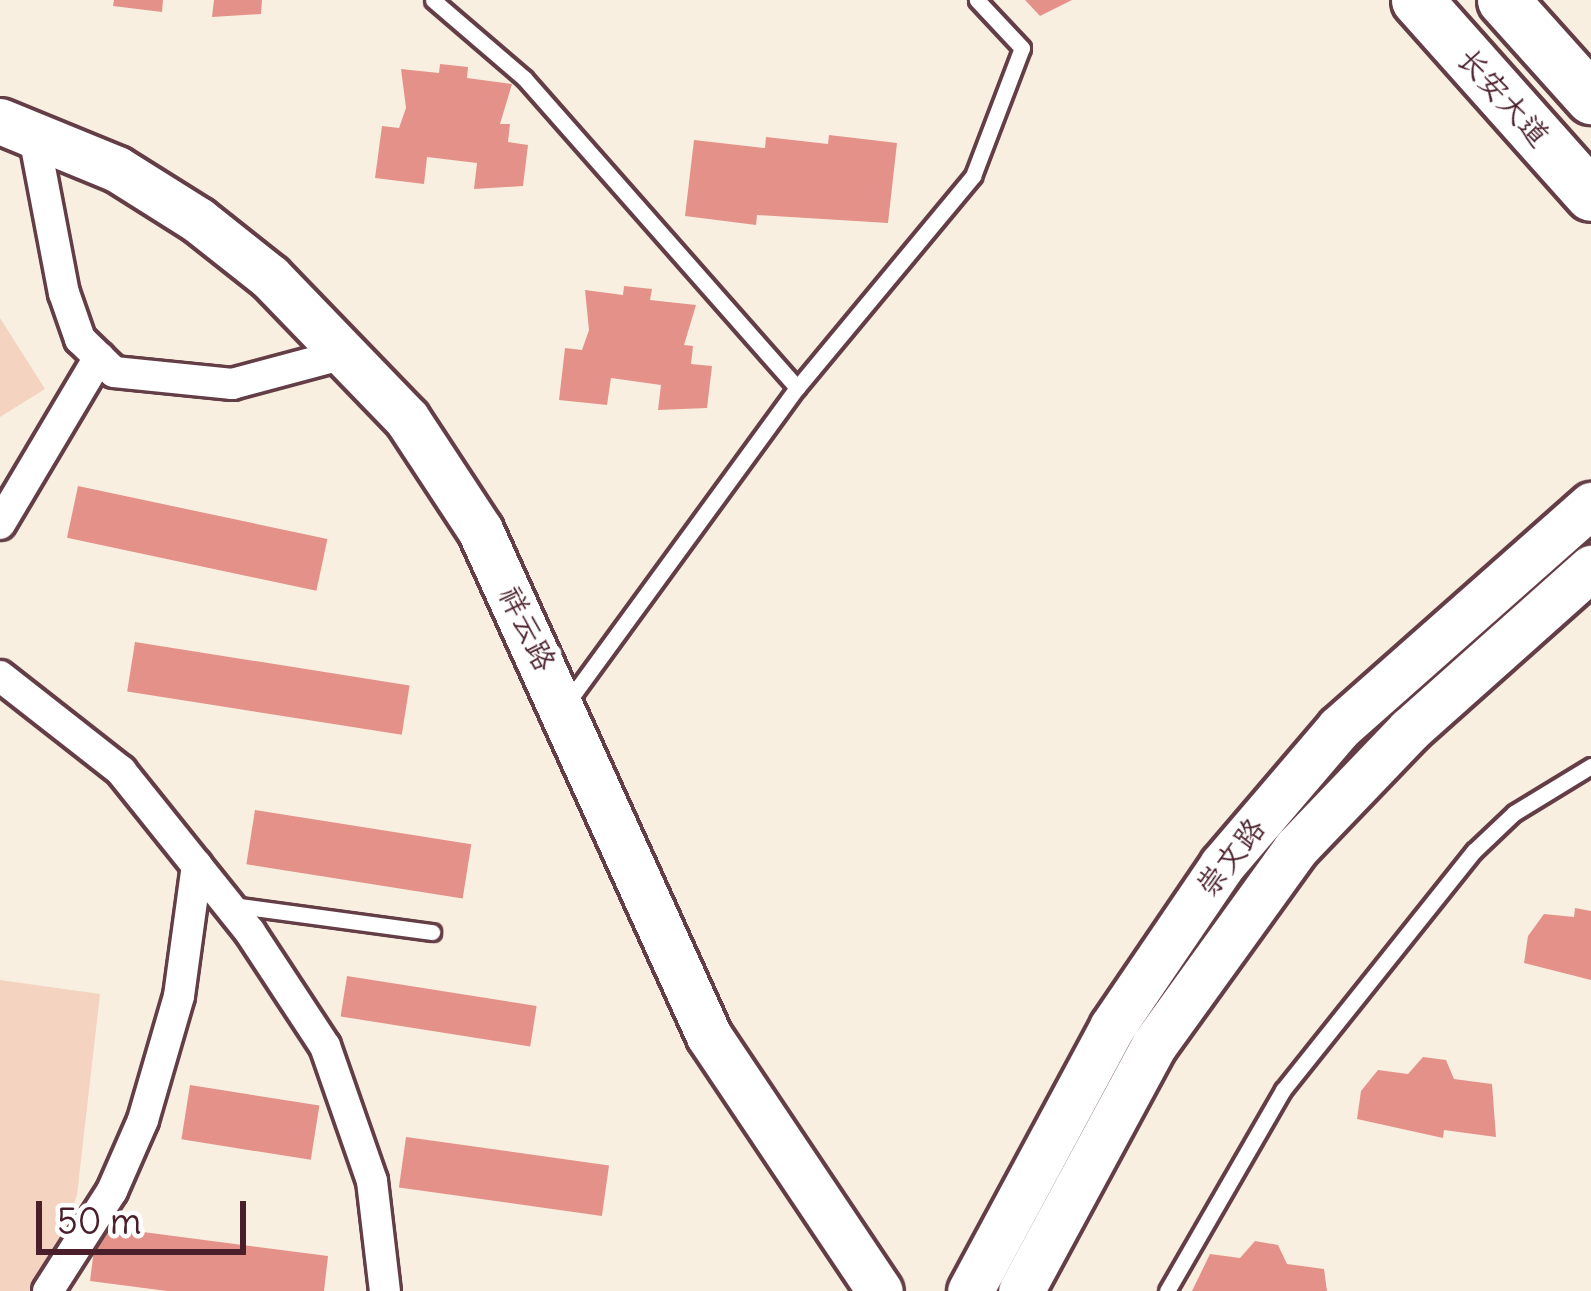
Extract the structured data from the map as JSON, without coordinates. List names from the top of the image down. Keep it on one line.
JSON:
{"streets":{"main road":["长安大道","祥云路","崇文路"]},"scale_bar":"50 m"}
